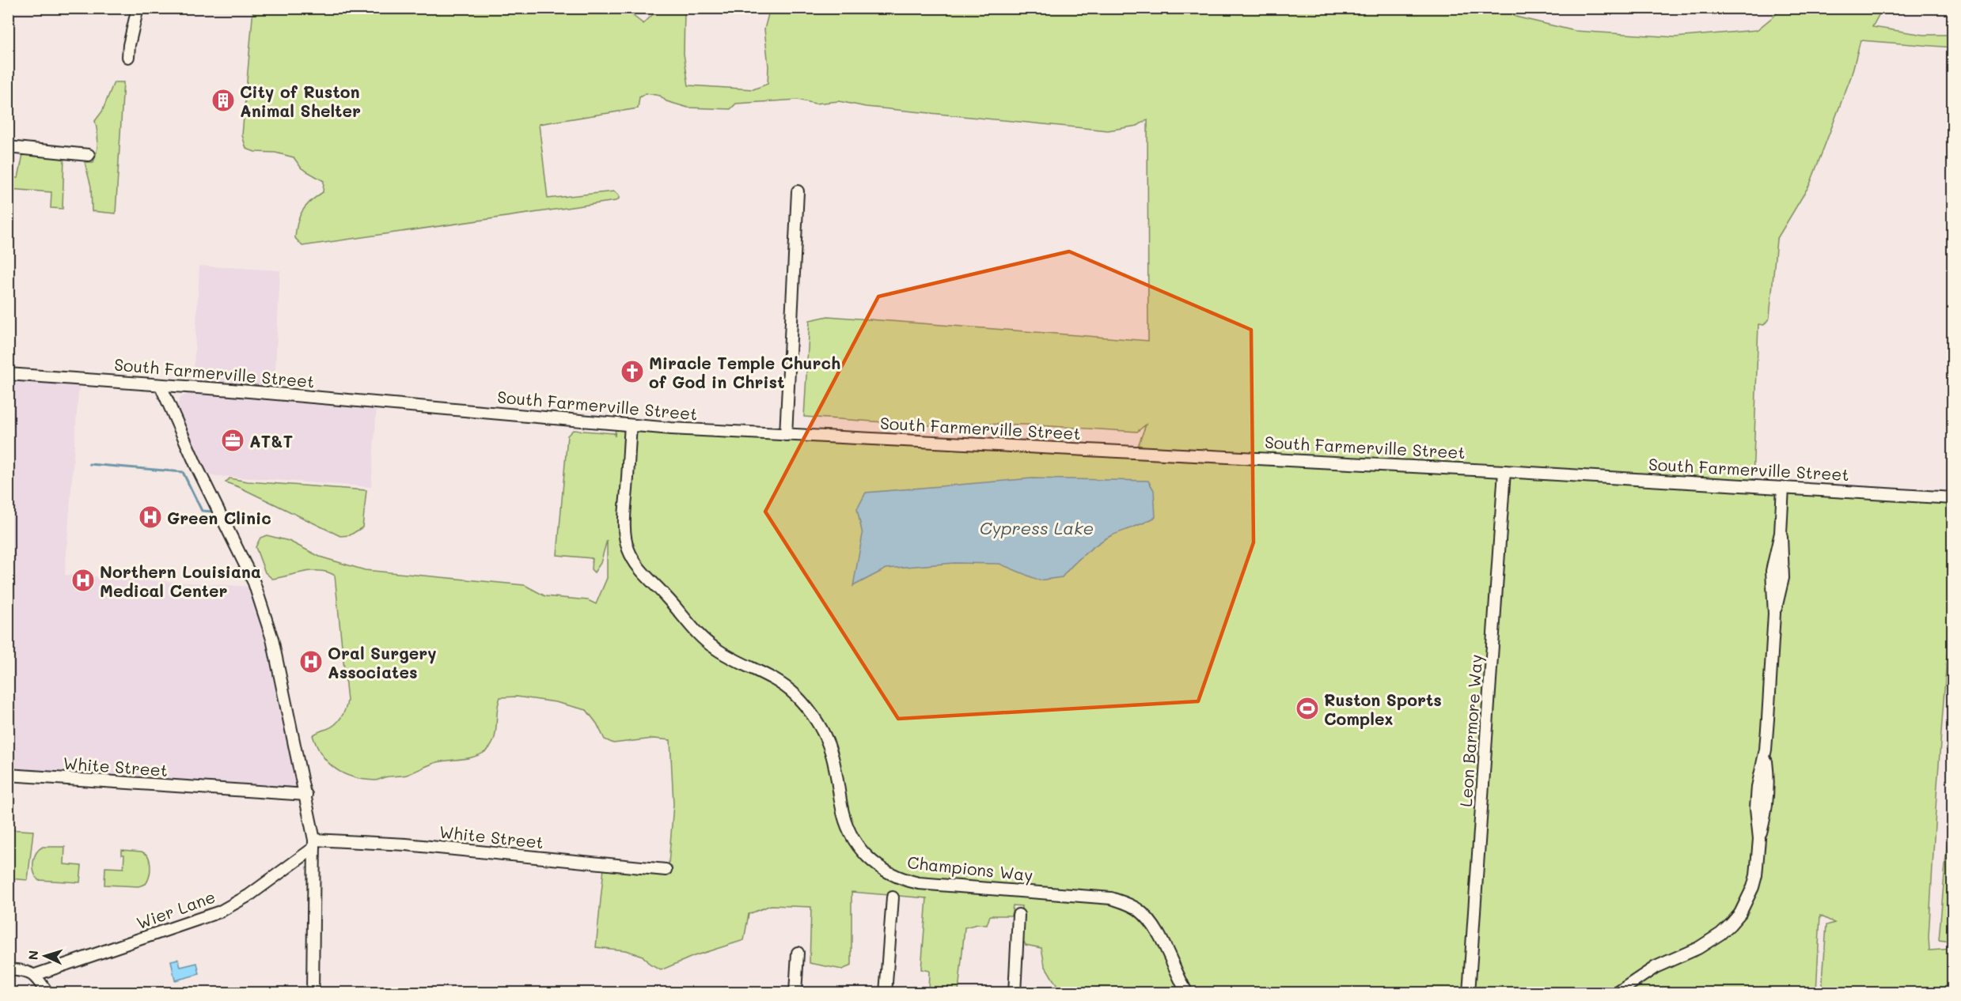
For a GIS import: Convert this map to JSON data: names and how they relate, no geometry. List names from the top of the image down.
{
  "streets": {
    "street": [
      "South Farmerville Street",
      "Leon Barmore Way",
      "White Street",
      "Champions Way",
      "Wier Lane"
    ]
  },
  "crossings": [
    ["South Farmerville Street", "Leon Barmore Way"],
    ["South Farmerville Street", "Champions Way"],
    ["White Street", "Wier Lane"]
  ],
  "water": ["Cypress Lake"],
  "places": {
    "building": ["City of Ruston Animal Shelter"],
    "church": ["Miracle Temple Church of God in Christ"],
    "office": ["AT&T"],
    "hospital": ["Green Clinic", "Northern Louisiana Medical Center", "Oral Surgery Associates"],
    "sports": ["Ruston Sports Complex"]
  },
  "north": "left"
}
